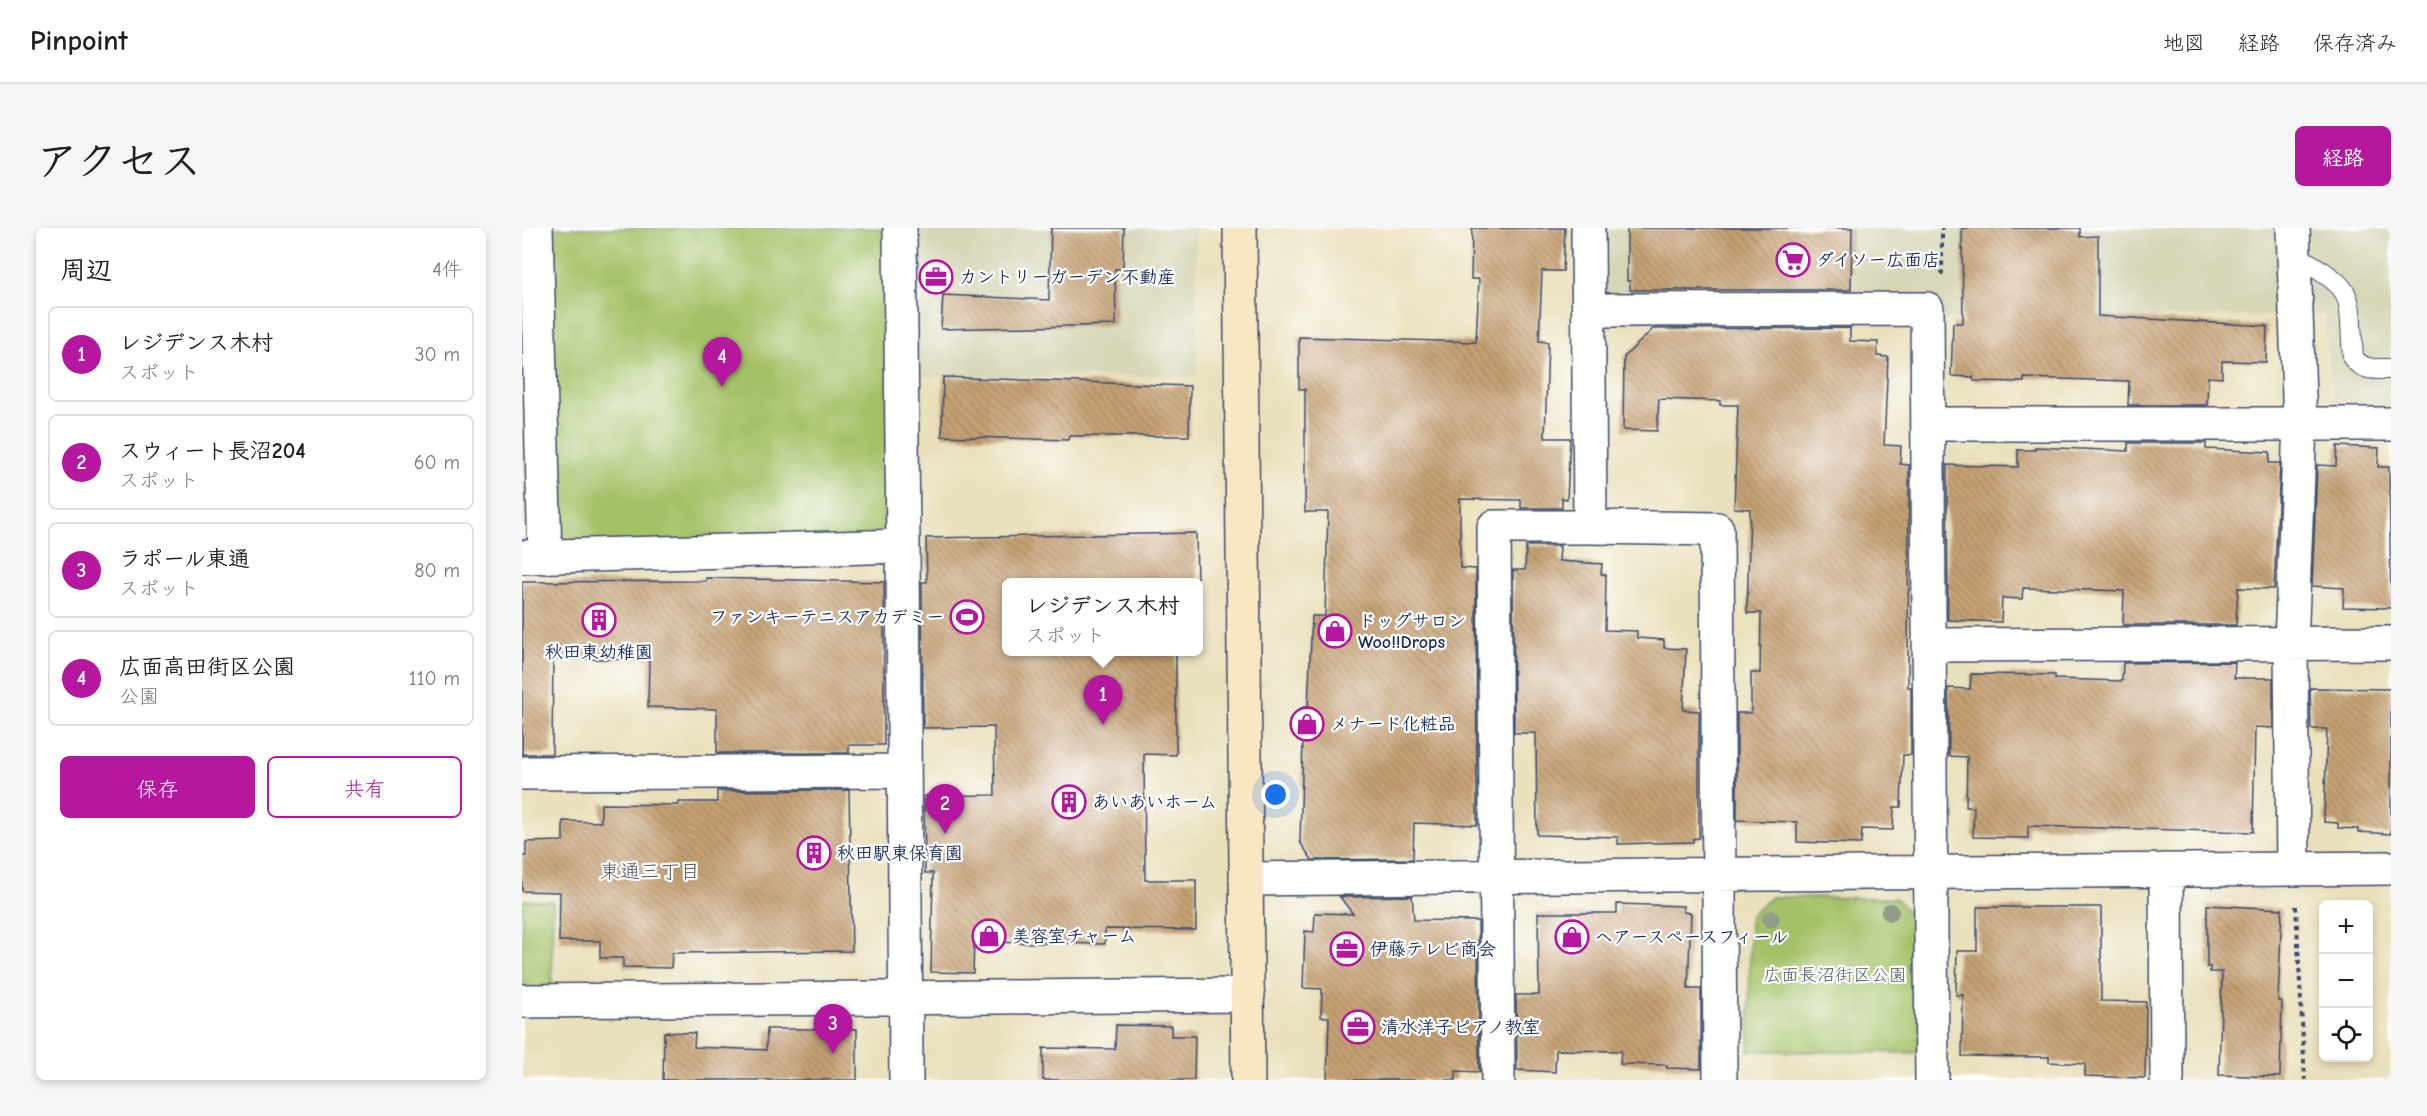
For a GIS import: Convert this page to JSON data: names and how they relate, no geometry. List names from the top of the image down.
{
  "districts": ["東通三丁目"],
  "parks": ["広面長沼街区公園"],
  "places": {
    "supermarket": ["ダイソー広面店"],
    "office": ["カントリーガーデン不動産", "伊藤テレビ商会", "清水洋子ピアノ教室"],
    "sports": ["ファンキーテニスアカデミー"],
    "building": ["秋田東幼稚園", "あいあいホーム", "秋田駅東保育園"],
    "shop": [
      "ドッグサロン Woo!!Drops",
      "メナード化粧品",
      "美容室チャーム",
      "ヘアースペースフィール"
    ]
  },
  "page": {
    "header": "Pinpoint",
    "nav": ["地図", "経路", "保存済み"],
    "title": "アクセス",
    "buttons": [
      "経路",
      ["保存", "共有"]
    ],
    "heading": ["周辺", "4件"],
    "list": [
      {
        "mark": "1",
        "name": "レジデンス木村",
        "note": "スポット",
        "value": "30 m"
      },
      {
        "mark": "2",
        "name": "スウィート長沼204",
        "note": "スポット",
        "value": "60 m"
      },
      {
        "mark": "3",
        "name": "ラポール東通",
        "note": "スポット",
        "value": "80 m"
      },
      {
        "mark": "4",
        "name": "広面高田街区公園",
        "note": "公園",
        "value": "110 m"
      }
    ],
    "pins": [
      "4",
      "1",
      "2",
      "3"
    ],
    "popup": ["レジデンス木村", "スポット"],
    "map_buttons": ["+", "−"]
  }
}
